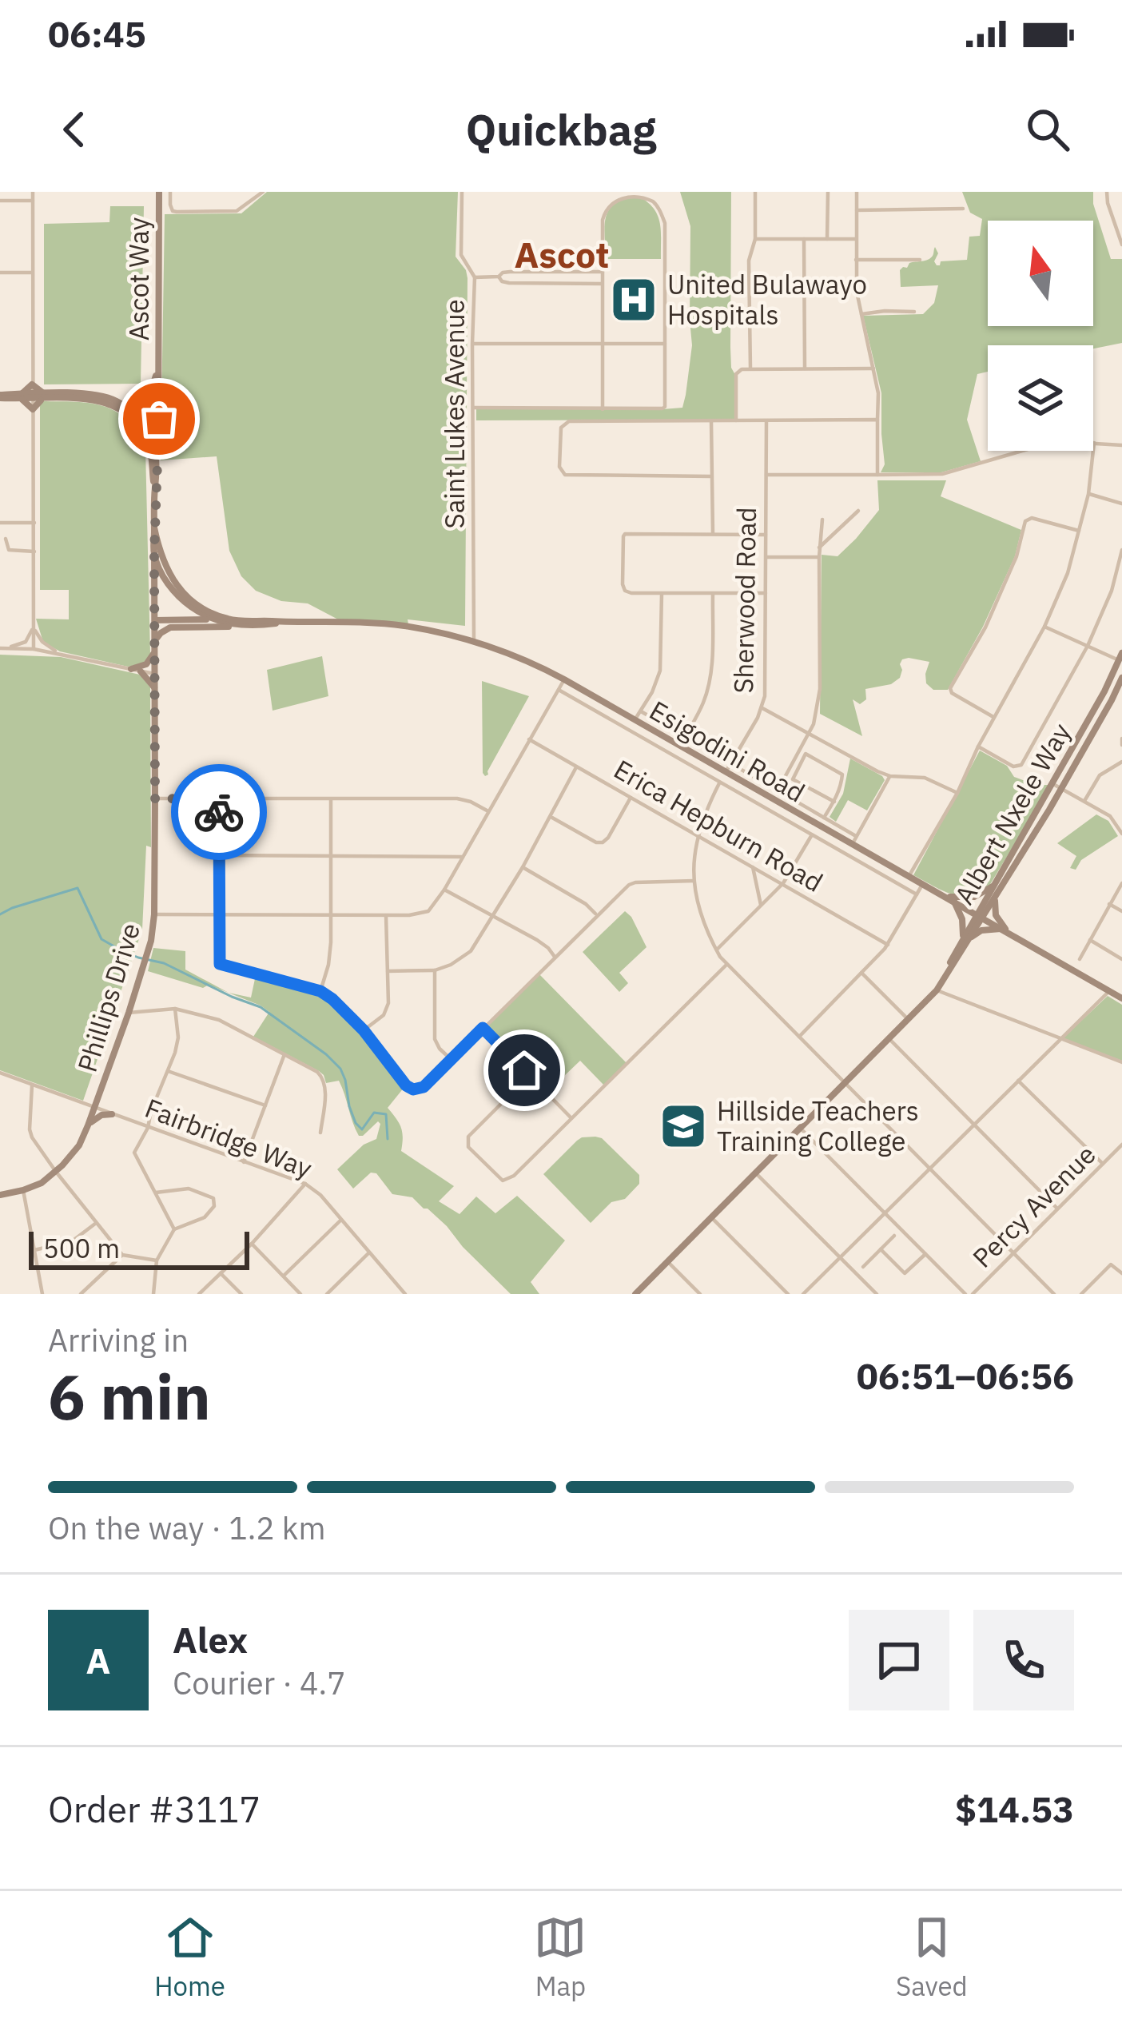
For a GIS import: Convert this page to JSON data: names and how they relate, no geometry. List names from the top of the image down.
{
  "streets": {
    "main road": [
      "Ascot Way",
      "Esigodini Road",
      "Albert Nxele Way",
      "Phillips Drive"
    ],
    "street": [
      "Saint Lukes Avenue",
      "Sherwood Road",
      "Erica Hepburn Road",
      "Fairbridge Way",
      "Percy Avenue"
    ]
  },
  "crossings": [
    ["Ascot Way", "Esigodini Road"],
    ["Saint Lukes Avenue", "Esigodini Road"],
    ["Sherwood Road", "Esigodini Road"],
    ["Esigodini Road", "Albert Nxele Way"],
    ["Esigodini Road", "Phillips Drive"],
    ["Phillips Drive", "Fairbridge Way"]
  ],
  "districts": ["Ascot"],
  "places": {
    "hospital": ["United Bulawayo Hospitals"],
    "school or university": ["Hillside Teachers Training College"]
  },
  "scale_bar": "500 m",
  "north": "top",
  "page": {
    "status": "06:45",
    "header": "Quickbag",
    "scale": "500 m",
    "heading": ["6 min", "Arriving in", "06:51–06:56"],
    "panel": [
      "Alex",
      "Courier · 4.7",
      "Order #3117",
      "$14.53"
    ],
    "bar": "On the way · 1.2 km",
    "round": "A",
    "tabs": ["Home", "Map", "Saved"]
  }
}
